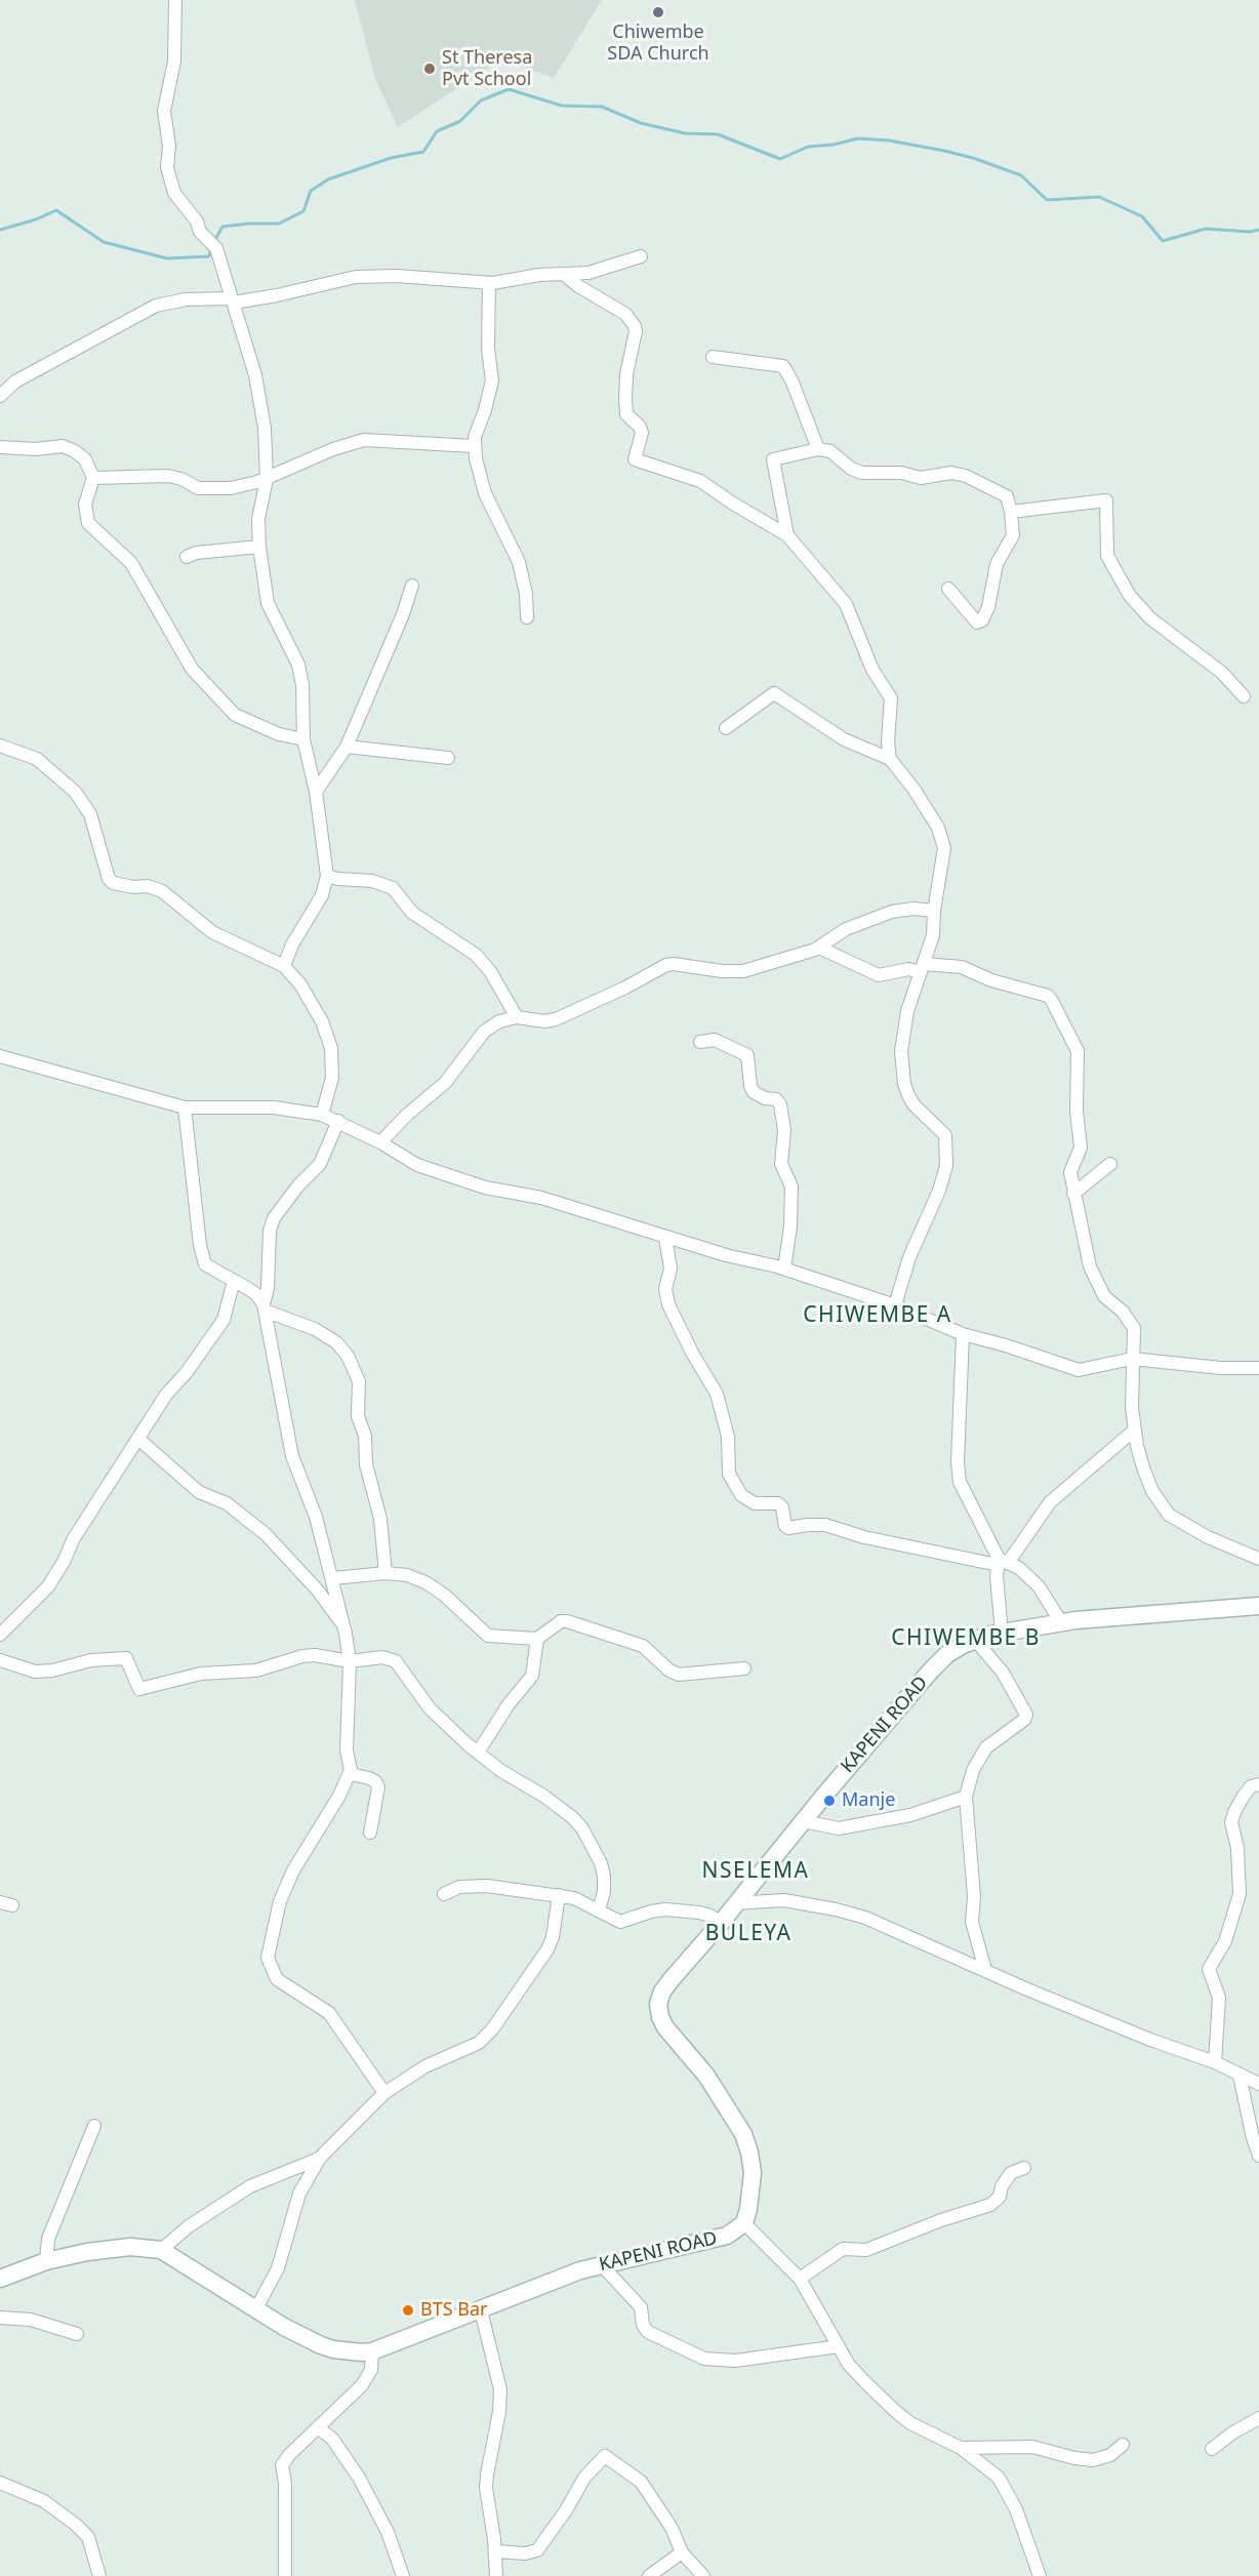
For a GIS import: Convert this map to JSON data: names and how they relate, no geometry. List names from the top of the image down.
{
  "streets": {
    "main road": ["KAPENI ROAD"]
  },
  "districts": [
    "CHIWEMBE A",
    "CHIWEMBE B",
    "NSELEMA",
    "BULEYA"
  ],
  "places": [
    "Chiwembe SDA Church",
    "St Theresa Pvt School",
    "Manje",
    "BTS Bar"
  ]
}
